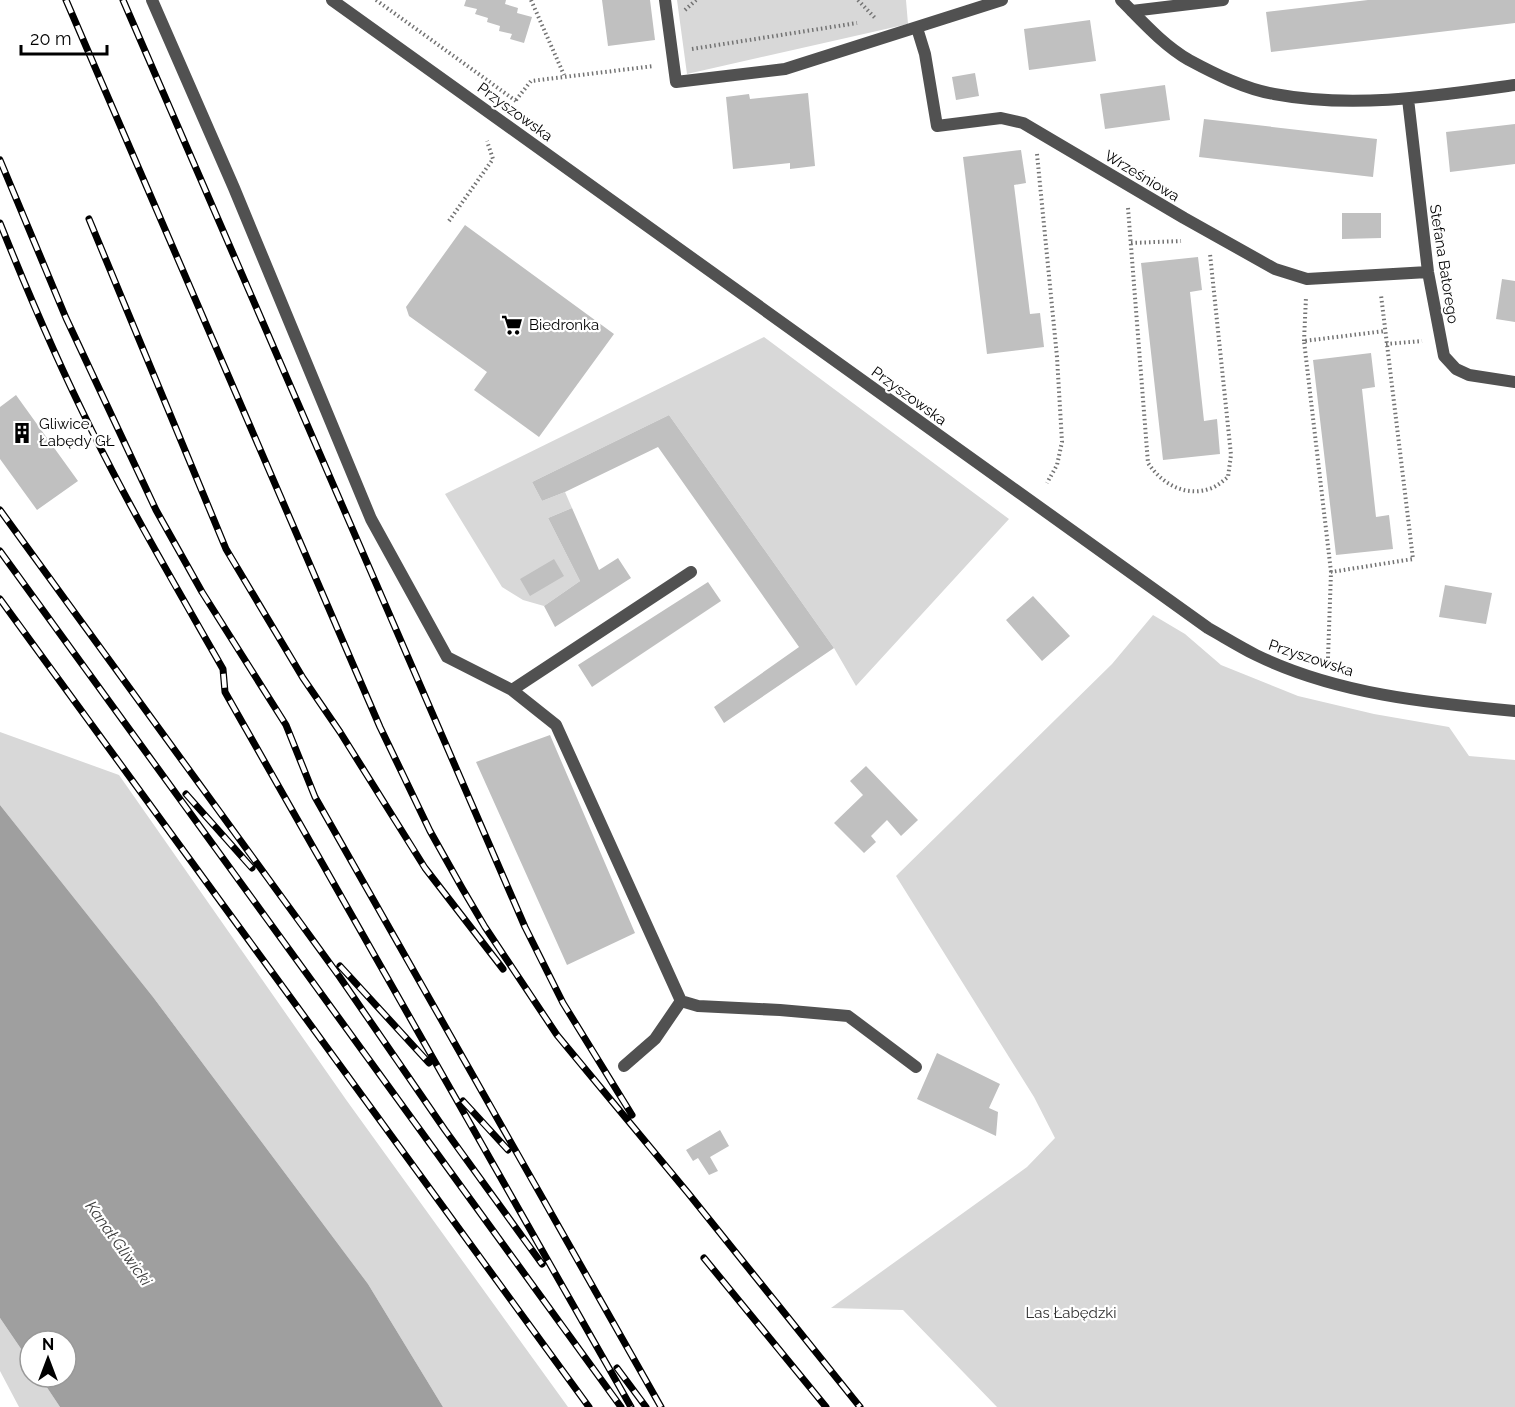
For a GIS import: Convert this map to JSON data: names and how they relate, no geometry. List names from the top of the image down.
{
  "streets": {
    "street": ["Przyszowska", "Wrześniowa", "Stefana Batorego"]
  },
  "crossings": [
    ["Wrześniowa", "Stefana Batorego"]
  ],
  "water": ["Kanał Gliwicki"],
  "parks": ["Las Łabędzki"],
  "places": {
    "supermarket": ["Biedronka"],
    "building": ["Gliwice Łabędy GŁ"]
  },
  "scale_bar": "20 m",
  "north": "top"
}
